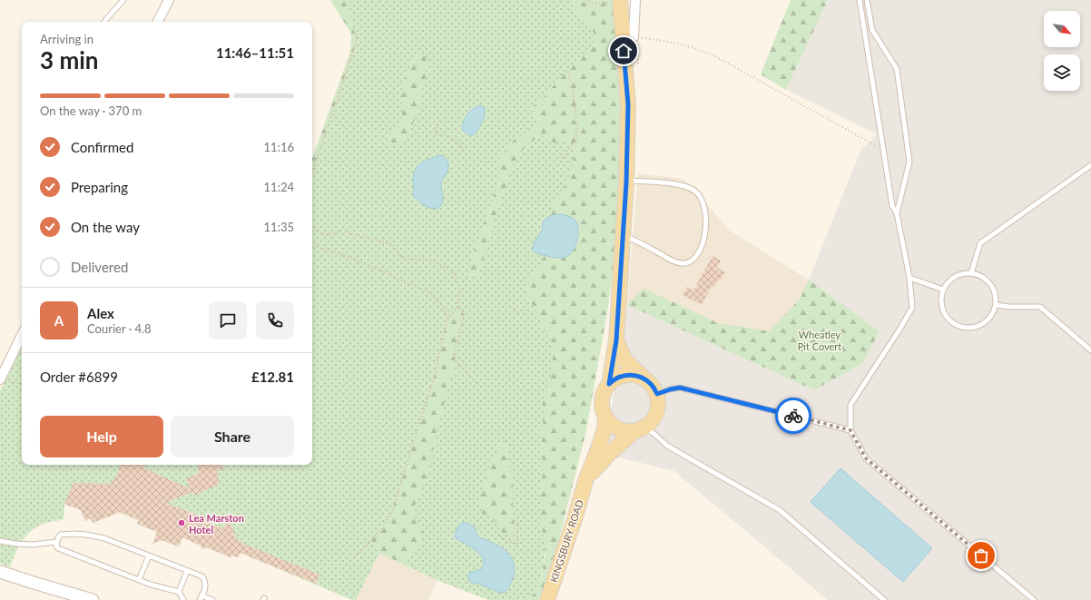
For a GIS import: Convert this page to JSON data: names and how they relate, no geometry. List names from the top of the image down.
{
  "streets": {
    "main road": ["KINGSBURY ROAD"]
  },
  "parks": ["Wheatley Pit Covert"],
  "places": ["Lea Marston Hotel"],
  "north": "bottom right",
  "page": {
    "heading": ["3 min", "Arriving in", "11:46–11:51"],
    "panel": [
      "Alex",
      "Courier · 4.8",
      "Order #6899",
      "£12.81"
    ],
    "bar": "On the way · 370 m",
    "list": [
      ["Confirmed", "11:16"],
      ["Preparing", "11:24"],
      ["On the way", "11:35"],
      "Delivered"
    ],
    "round": "A",
    "buttons": ["Help", "Share"]
  }
}
